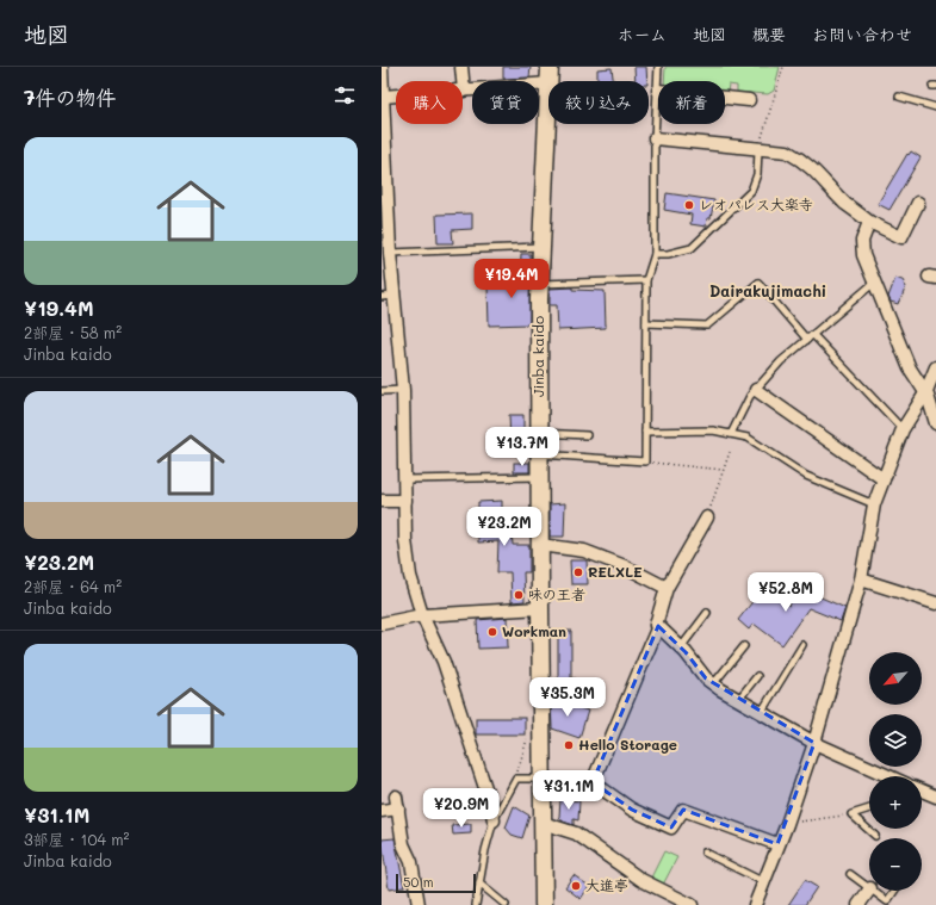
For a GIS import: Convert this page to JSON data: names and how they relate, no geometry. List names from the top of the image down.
{
  "streets": {
    "main road": ["Jinba kaido"]
  },
  "districts": ["Dairakujimachi"],
  "places": [
    "レオパレス大楽寺",
    "RELXLE",
    "味の王者",
    "Workman",
    "Hello Storage",
    "大進亭"
  ],
  "scale_bar": "50 m",
  "north": "bottom left",
  "page": {
    "header": "地図",
    "nav": [
      "ホーム",
      "地図",
      "概要",
      "お問い合わせ"
    ],
    "heading": "7件の物件",
    "chip": [
      "購入",
      "賃貸",
      "絞り込み",
      "新着"
    ],
    "list": [
      {
        "name": "¥19.4M",
        "note": "2部屋 · 58 m² · Jinba kaido"
      },
      {
        "name": "¥23.2M",
        "note": "2部屋 · 64 m² · Jinba kaido"
      },
      {
        "name": "¥31.1M",
        "note": "3部屋 · 104 m² · Jinba kaido"
      }
    ],
    "price": [
      "¥19.4M",
      "¥13.7M",
      "¥23.2M",
      "¥52.8M",
      "¥35.3M",
      "¥31.1M",
      "¥20.9M"
    ],
    "map_buttons": ["+", "−"],
    "scale": "50 m"
  }
}
